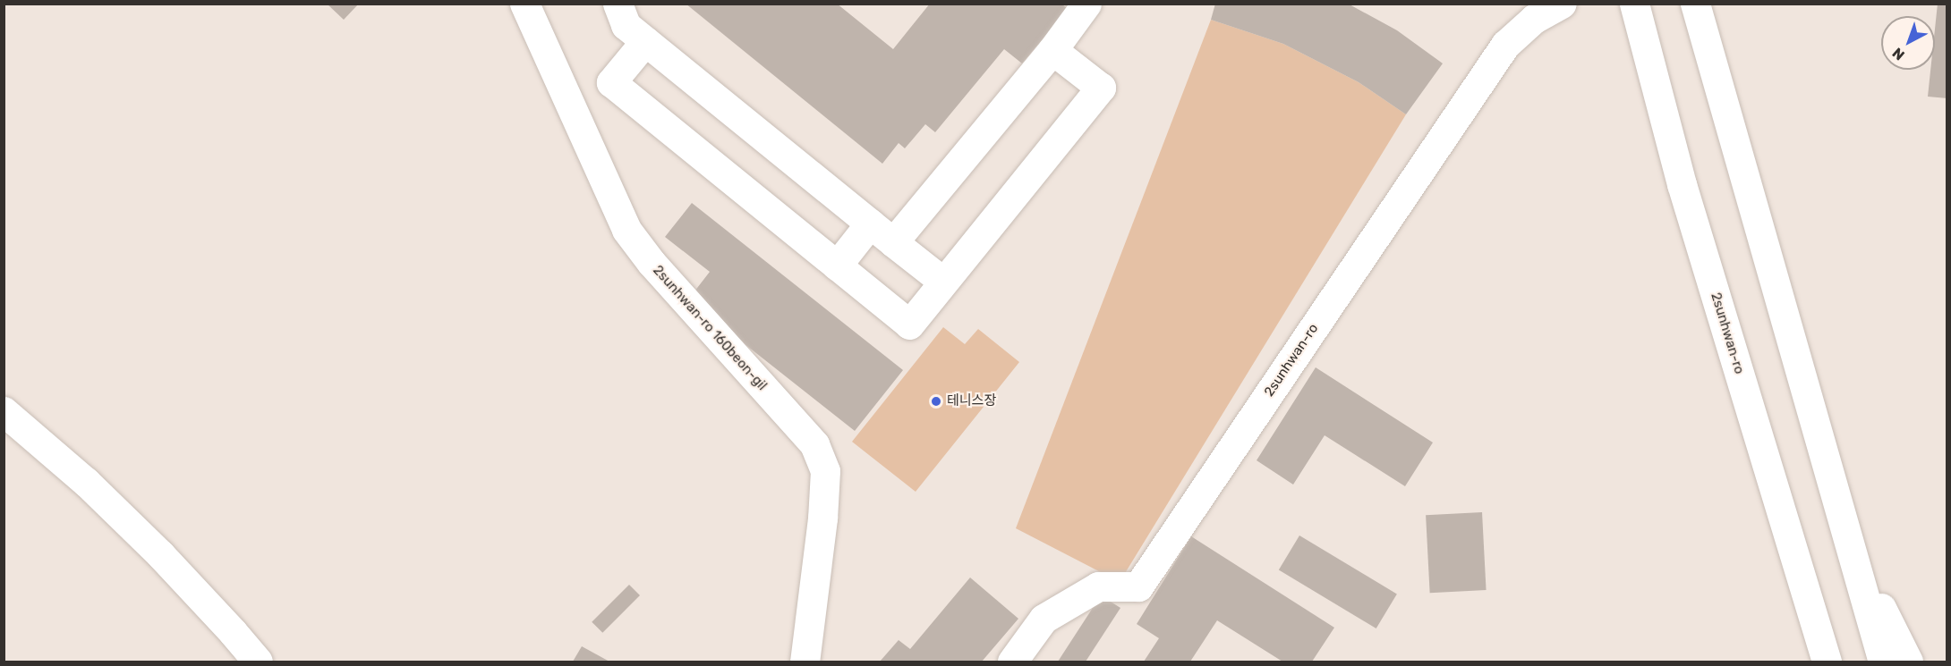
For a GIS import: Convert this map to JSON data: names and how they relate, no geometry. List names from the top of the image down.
{
  "streets": {
    "street": ["2sunhwan-ro 160beon-gil", "2sunhwan-ro"]
  },
  "places": ["테니스장"],
  "north": "bottom left"
}
